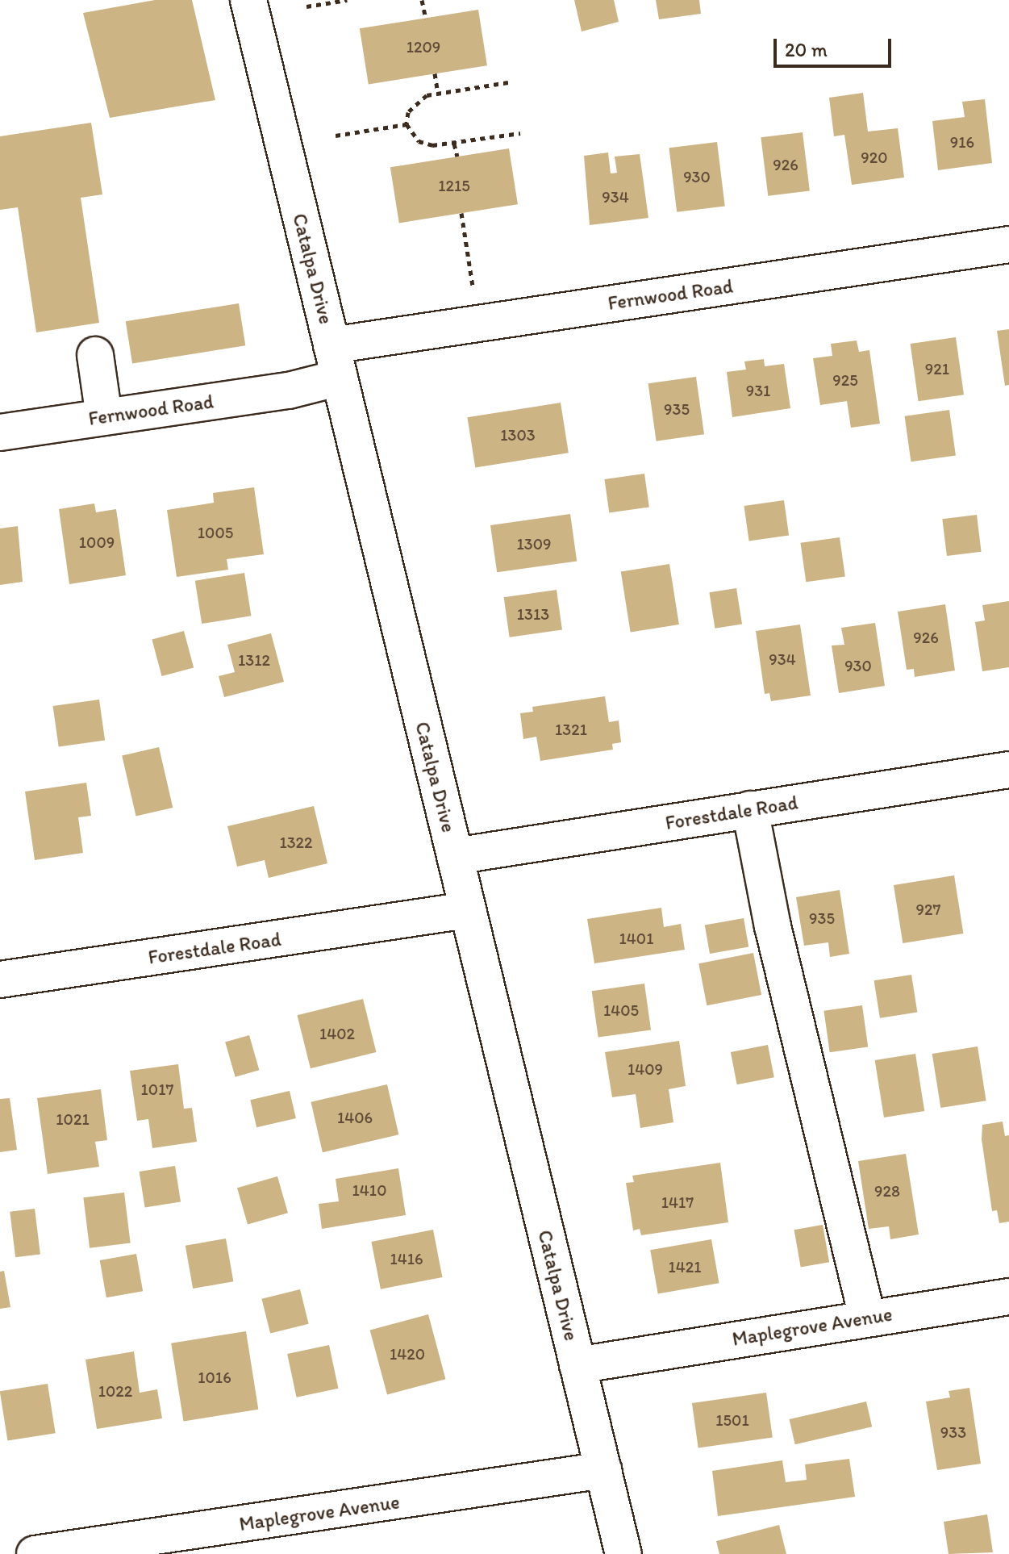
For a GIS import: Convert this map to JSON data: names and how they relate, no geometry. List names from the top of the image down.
{
  "streets": {
    "street": [
      "Catalpa Drive",
      "Fernwood Road",
      "Forestdale Road",
      "Maplegrove Avenue"
    ]
  },
  "crossings": [
    ["Catalpa Drive", "Fernwood Road"],
    ["Catalpa Drive", "Forestdale Road"],
    ["Catalpa Drive", "Maplegrove Avenue"]
  ],
  "house_numbers": [
    "1209",
    "916",
    "920",
    "926",
    "930",
    "1215",
    "934",
    "921",
    "925",
    "931",
    "935",
    "1303",
    "1005",
    "1009",
    "1309",
    "1313",
    "926",
    "934",
    "1312",
    "930",
    "1321",
    "1322",
    "927",
    "935",
    "1401",
    "1405",
    "1402",
    "1409",
    "1017",
    "1406",
    "1021",
    "1410",
    "928",
    "1417",
    "1416",
    "1421",
    "1420",
    "1016",
    "1022",
    "1501",
    "933"
  ],
  "scale_bar": "20 m"
}
